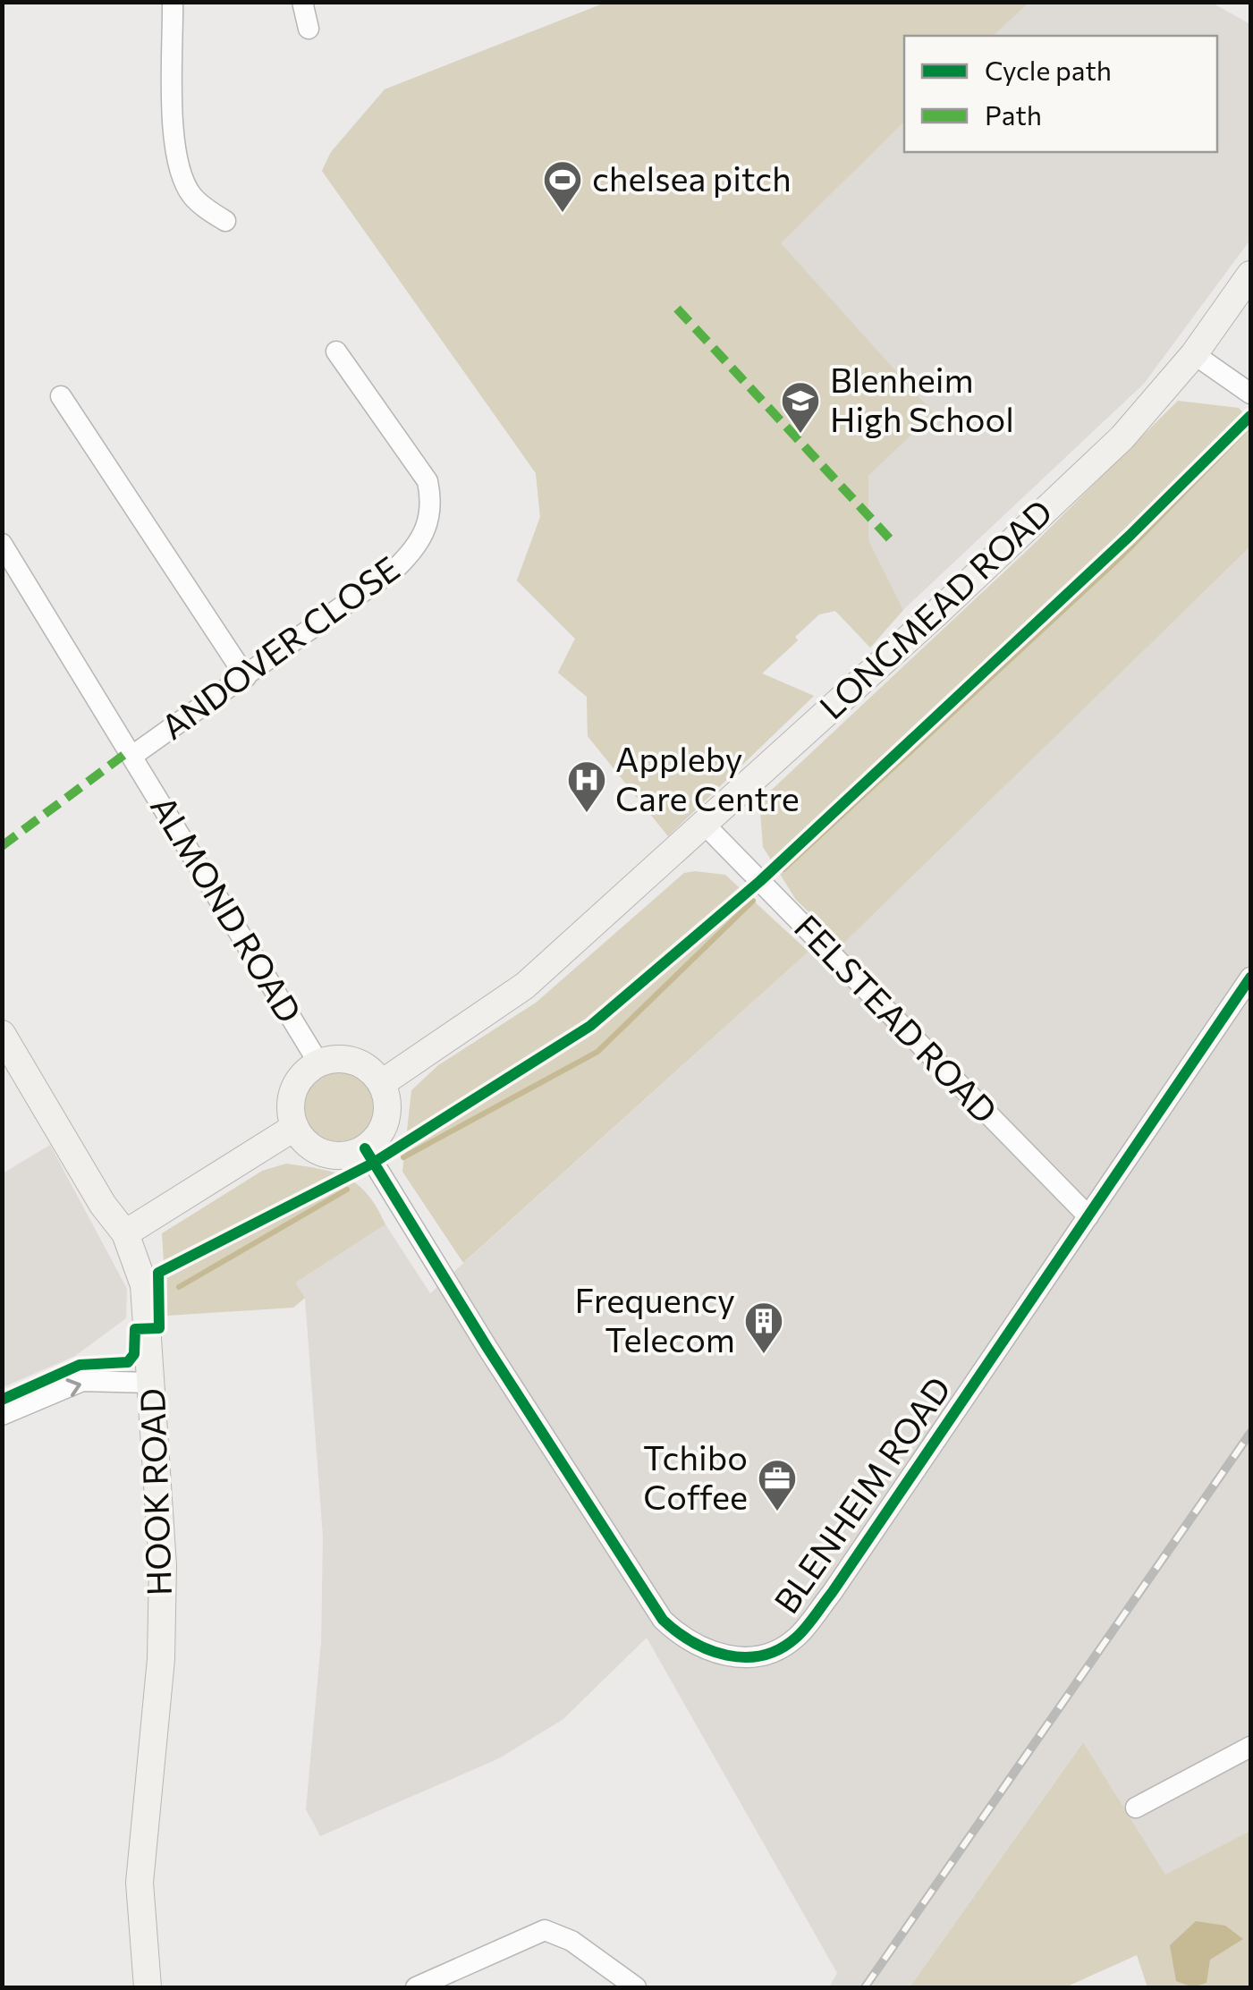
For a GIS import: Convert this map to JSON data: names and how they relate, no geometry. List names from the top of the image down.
{
  "streets": {
    "street": [
      "LONGMEAD ROAD",
      "ANDOVER CLOSE",
      "ALMOND ROAD",
      "FELSTEAD ROAD",
      "HOOK ROAD",
      "BLENHEIM ROAD"
    ]
  },
  "crossings": [
    ["LONGMEAD ROAD", "ALMOND ROAD"],
    ["LONGMEAD ROAD", "FELSTEAD ROAD"],
    ["LONGMEAD ROAD", "BLENHEIM ROAD"],
    ["ANDOVER CLOSE", "ALMOND ROAD"],
    ["ALMOND ROAD", "BLENHEIM ROAD"],
    ["FELSTEAD ROAD", "BLENHEIM ROAD"]
  ],
  "places": {
    "sports": ["chelsea pitch"],
    "school or university": ["Blenheim High School"],
    "hospital": ["Appleby Care Centre"],
    "building": ["Frequency Telecom"],
    "office": ["Tchibo Coffee"]
  },
  "legend": ["Cycle path", "Path"]
}
